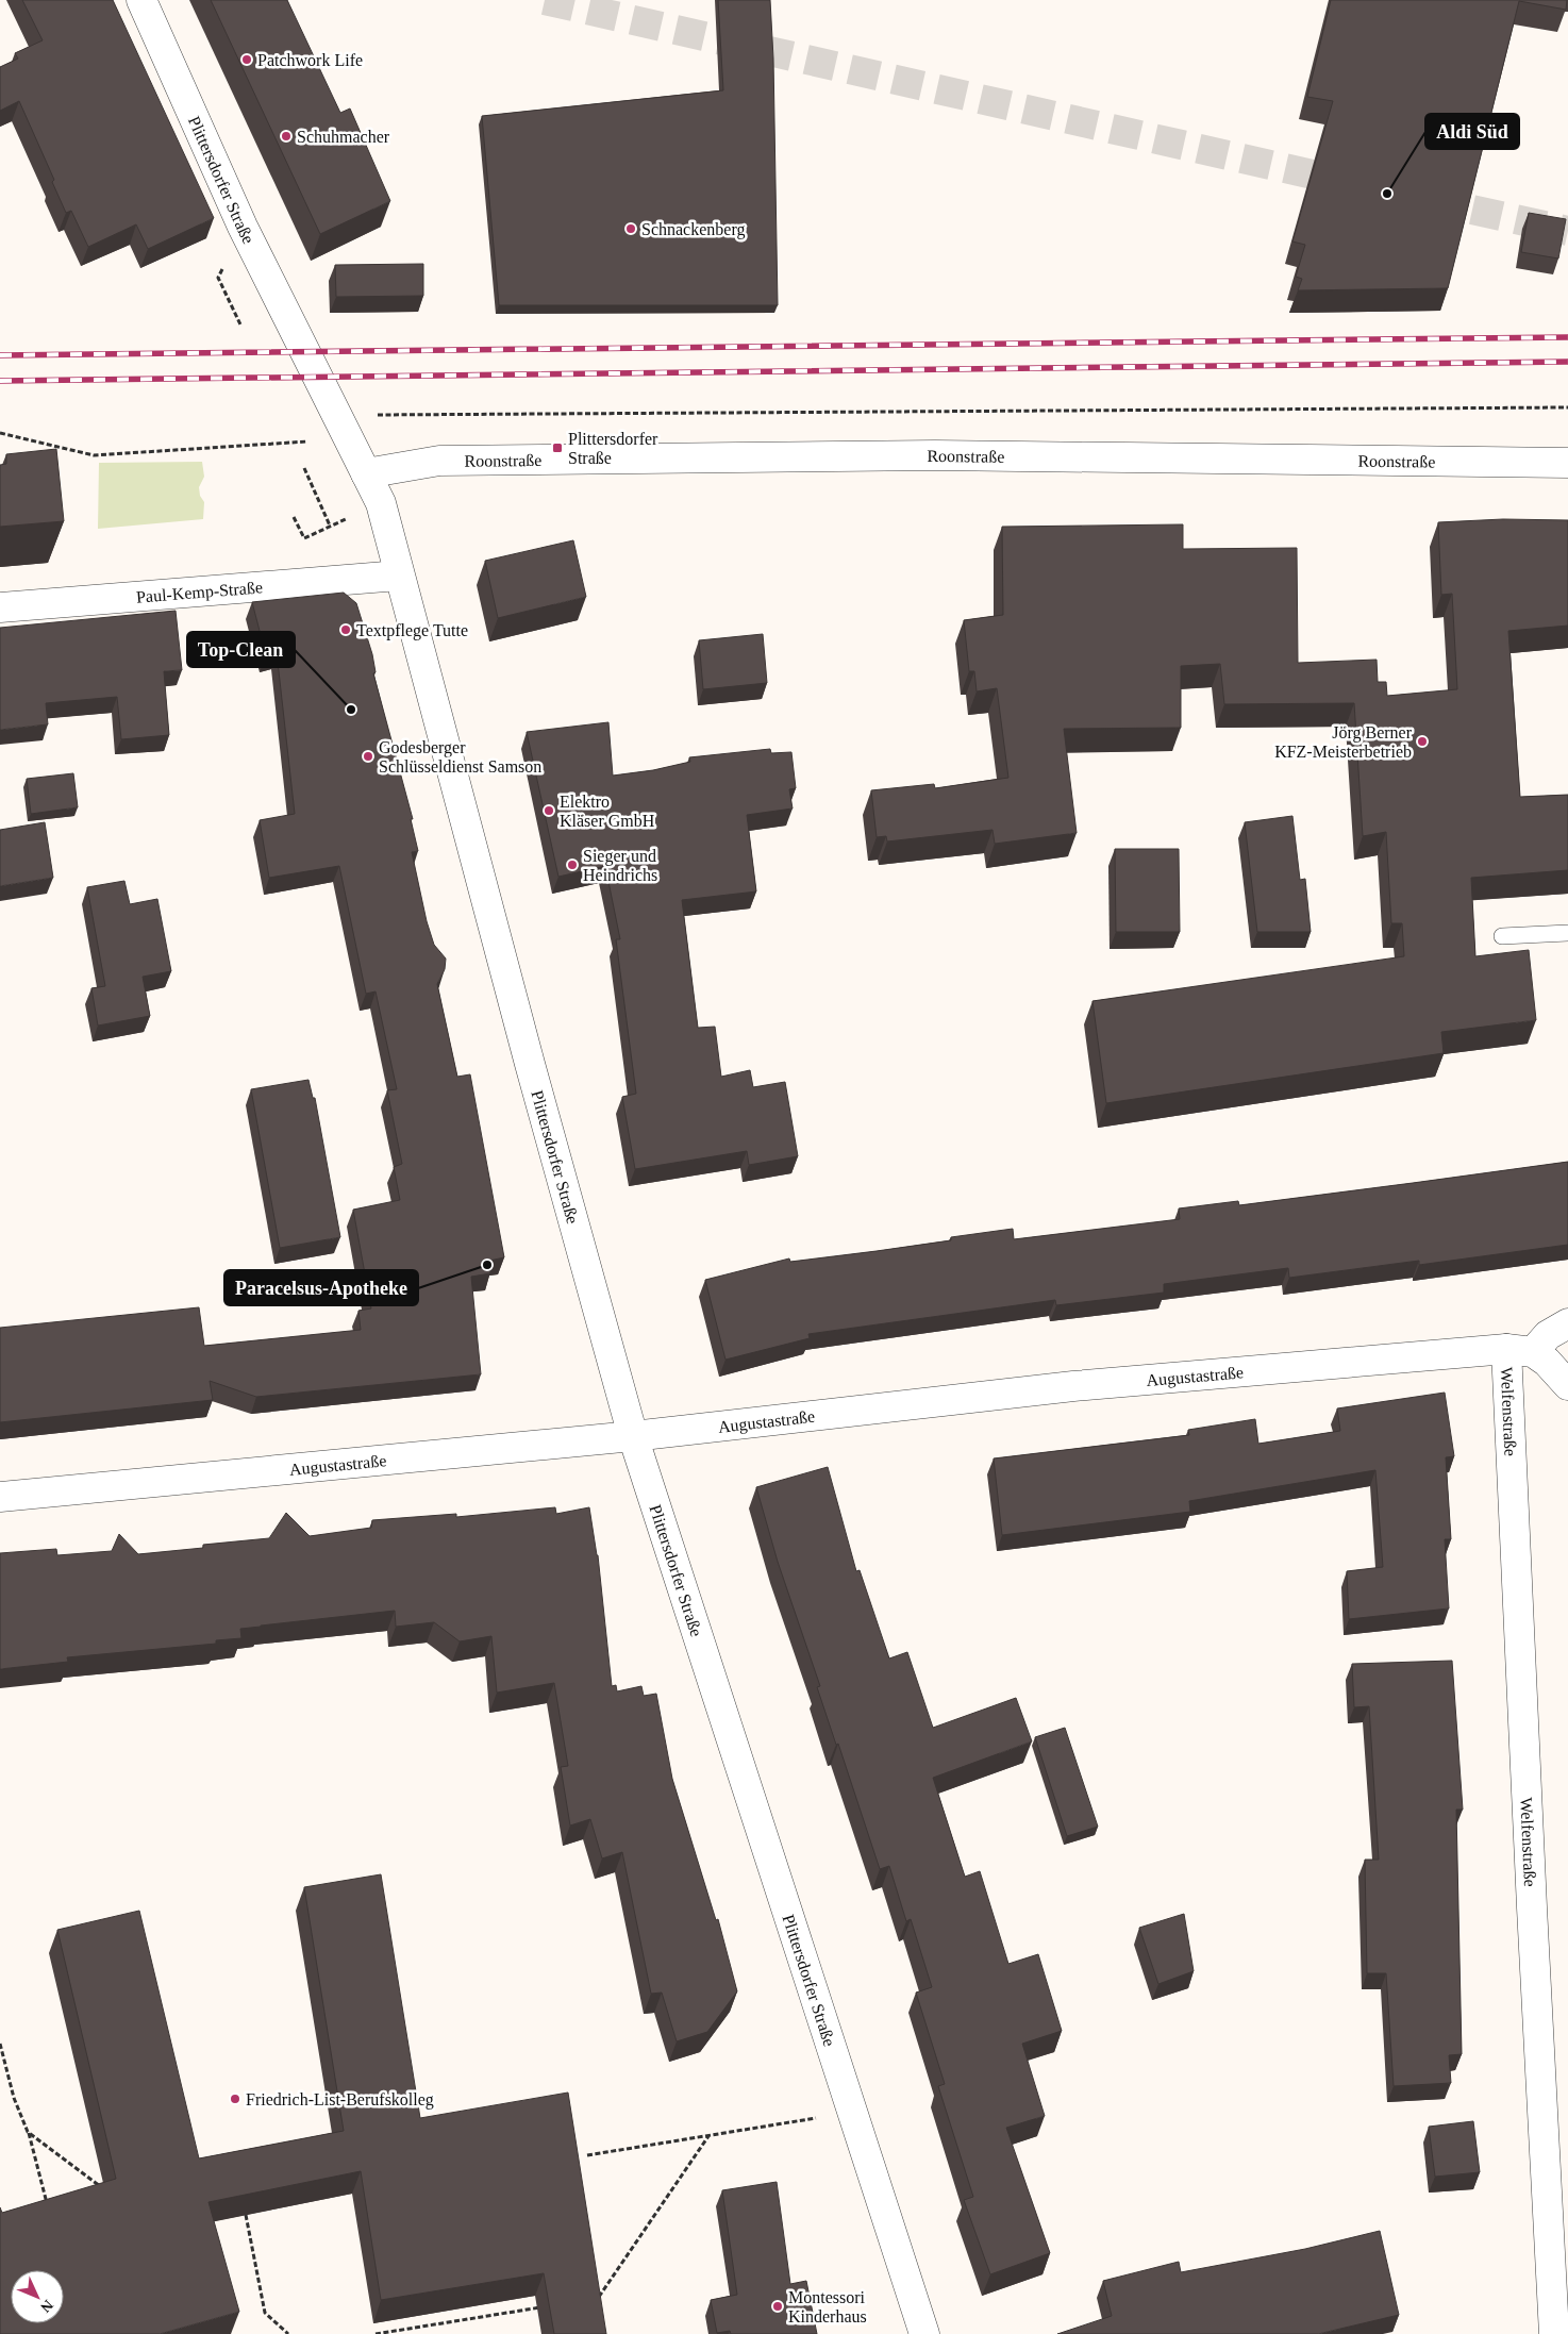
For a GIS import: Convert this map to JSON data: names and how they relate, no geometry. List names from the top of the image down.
{
  "streets": {
    "street": [
      "Plittersdorfer Straße",
      "Roonstraße",
      "Paul-Kemp-Straße",
      "Augustastraße",
      "Welfenstraße"
    ]
  },
  "crossings": [
    ["Plittersdorfer Straße", "Roonstraße"],
    ["Plittersdorfer Straße", "Paul-Kemp-Straße"],
    ["Plittersdorfer Straße", "Augustastraße"],
    ["Augustastraße", "Welfenstraße"]
  ],
  "places": {
    "other": [
      "Patchwork Life",
      "Schuhmacher",
      "Aldi Süd",
      "Schnackenberg",
      "Textpflege Tutte",
      "Top-Clean",
      "Jörg Berner KFZ-Meisterbetrieb",
      "Godesberger Schlüsseldienst Samson",
      "Elektro Kläser GmbH",
      "Sieger und Heindrichs",
      "Paracelsus-Apotheke",
      "Friedrich-List-Berufskolleg",
      "Montessori Kinderhaus"
    ],
    "transit": ["Plittersdorfer Straße"]
  },
  "north": "bottom right"
}
